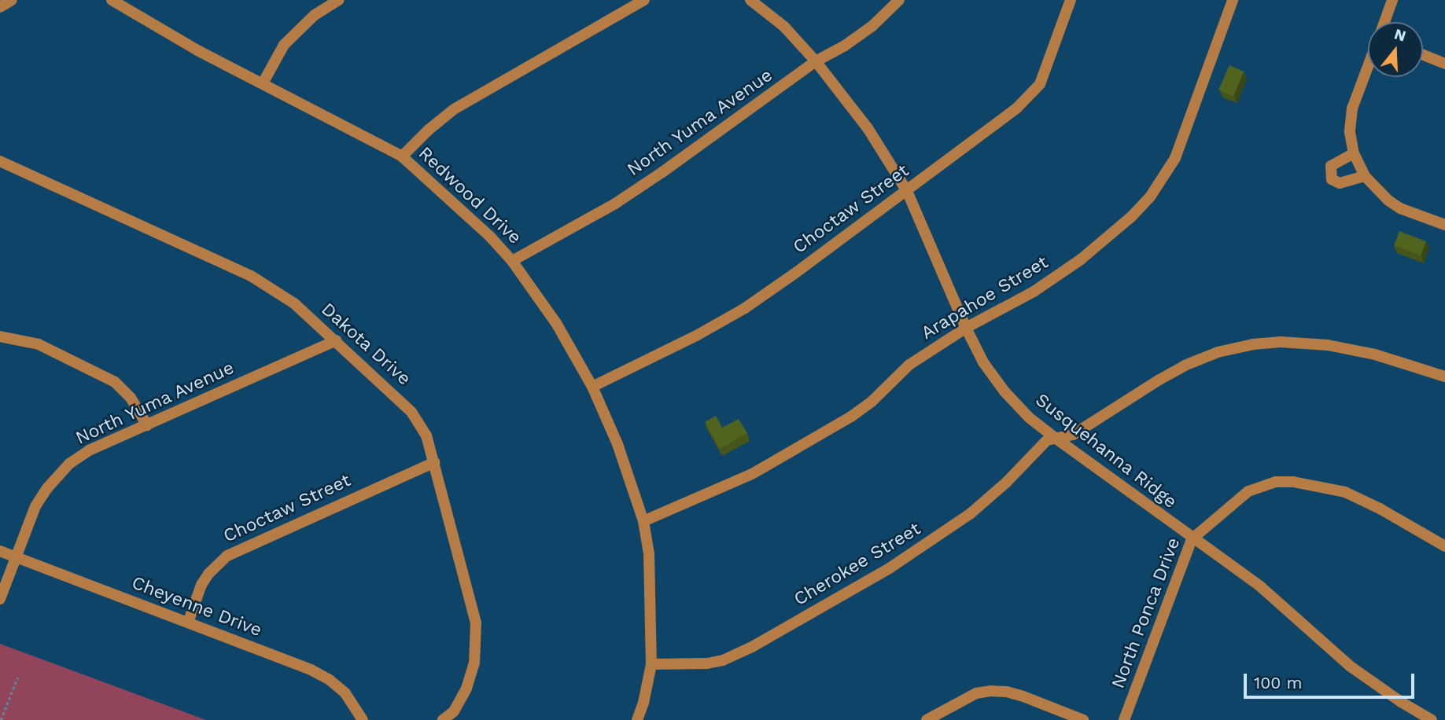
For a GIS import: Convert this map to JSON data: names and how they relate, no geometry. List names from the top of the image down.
{
  "streets": {
    "street": [
      "North Yuma Avenue",
      "Redwood Drive",
      "Choctaw Street",
      "Arapahoe Street",
      "Dakota Drive",
      "Susquehanna Ridge",
      "Cherokee Street",
      "Cheyenne Drive",
      "North Ponca Drive"
    ]
  },
  "crossings": [
    ["North Yuma Avenue", "Redwood Drive"],
    ["North Yuma Avenue", "Dakota Drive"],
    ["North Yuma Avenue", "Susquehanna Ridge"],
    ["North Yuma Avenue", "Cheyenne Drive"],
    ["Redwood Drive", "Choctaw Street"],
    ["Redwood Drive", "Arapahoe Street"],
    ["Redwood Drive", "Cherokee Street"],
    ["Choctaw Street", "Dakota Drive"],
    ["Choctaw Street", "Susquehanna Ridge"],
    ["Choctaw Street", "Cheyenne Drive"],
    ["Arapahoe Street", "Susquehanna Ridge"],
    ["Susquehanna Ridge", "Cherokee Street"],
    ["Susquehanna Ridge", "North Ponca Drive"]
  ],
  "scale_bar": "100 m",
  "north": "top"
}
